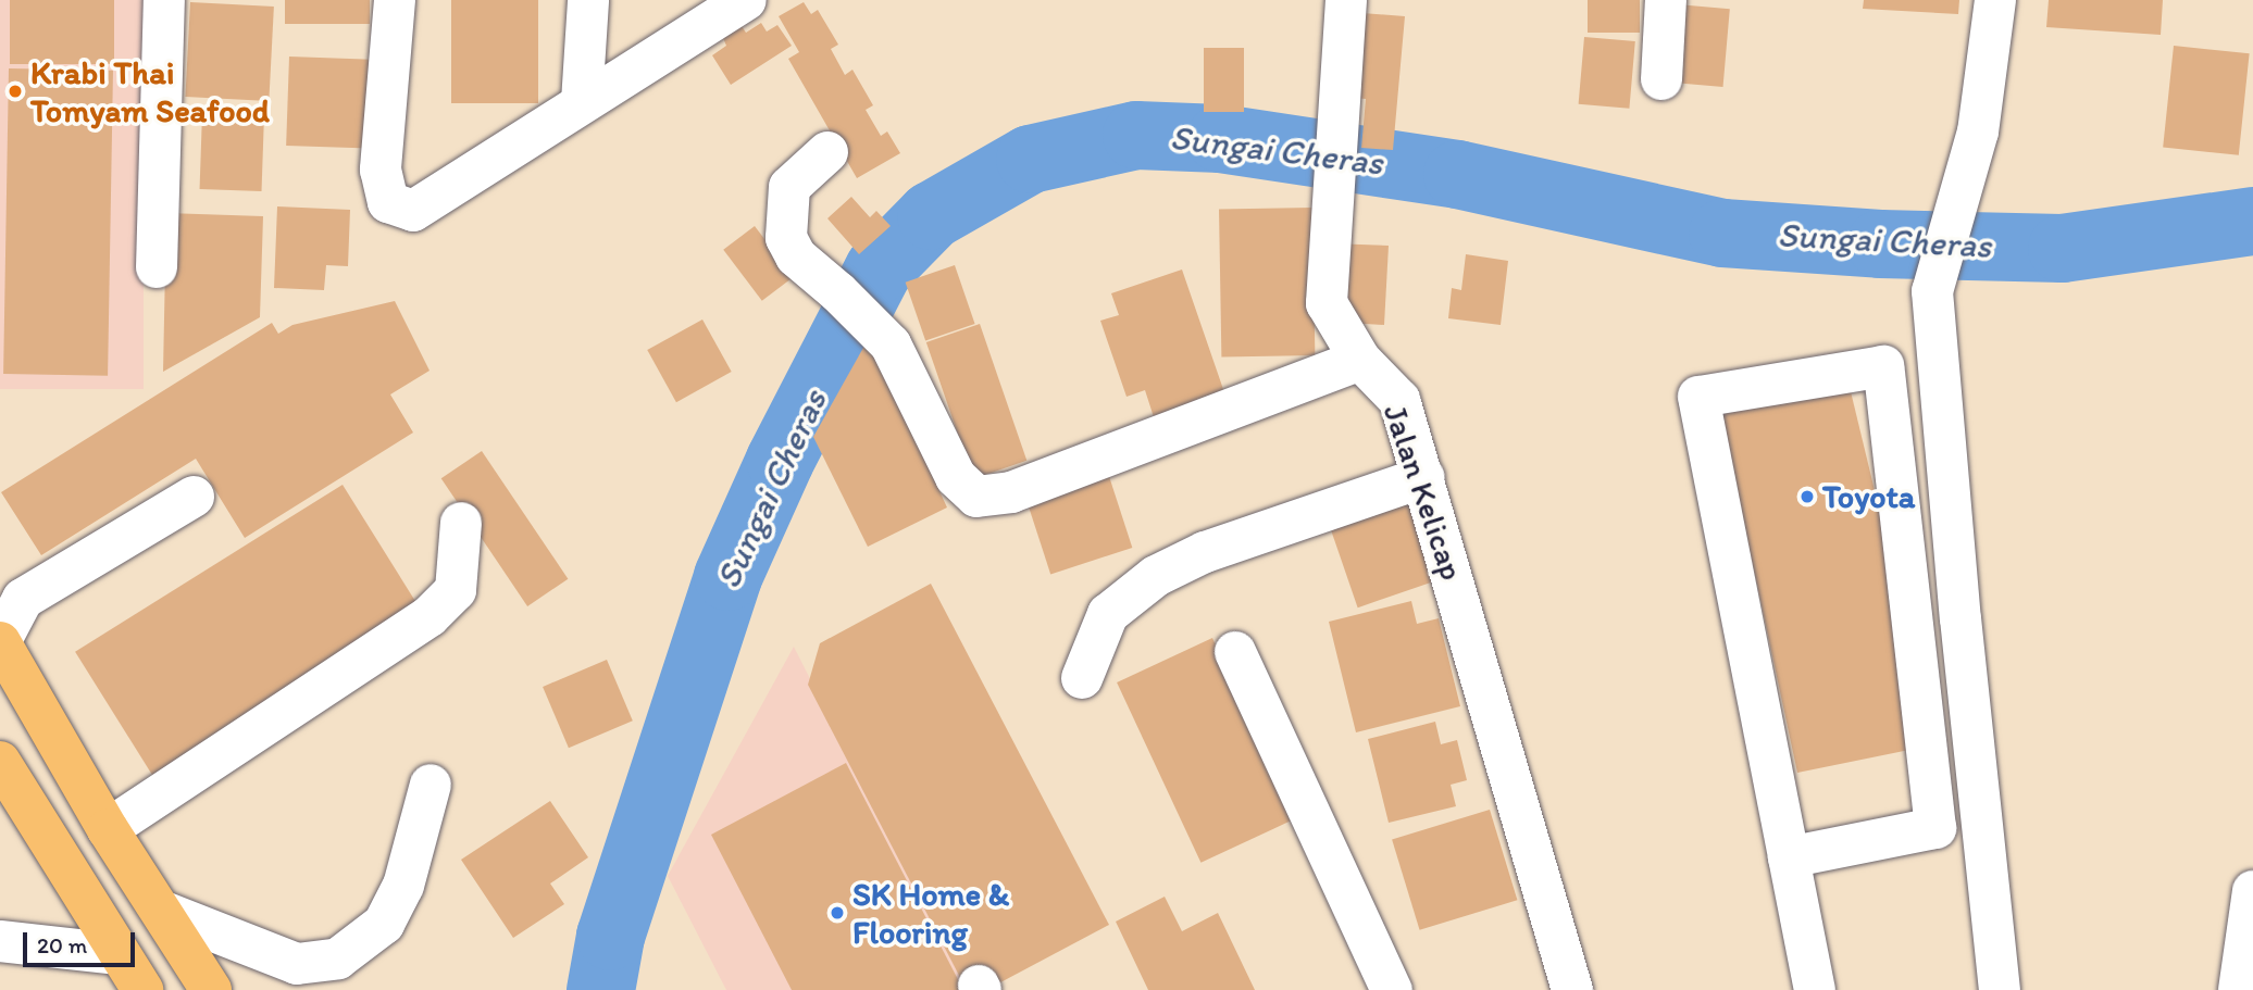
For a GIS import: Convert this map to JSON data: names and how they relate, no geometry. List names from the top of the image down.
{
  "streets": {
    "street": ["Jalan Kelicap"]
  },
  "water": ["Sungai Cheras"],
  "places": ["Krabi Thai Tomyam Seafood", "Toyota", "SK Home & Flooring"],
  "scale_bar": "20 m"
}
